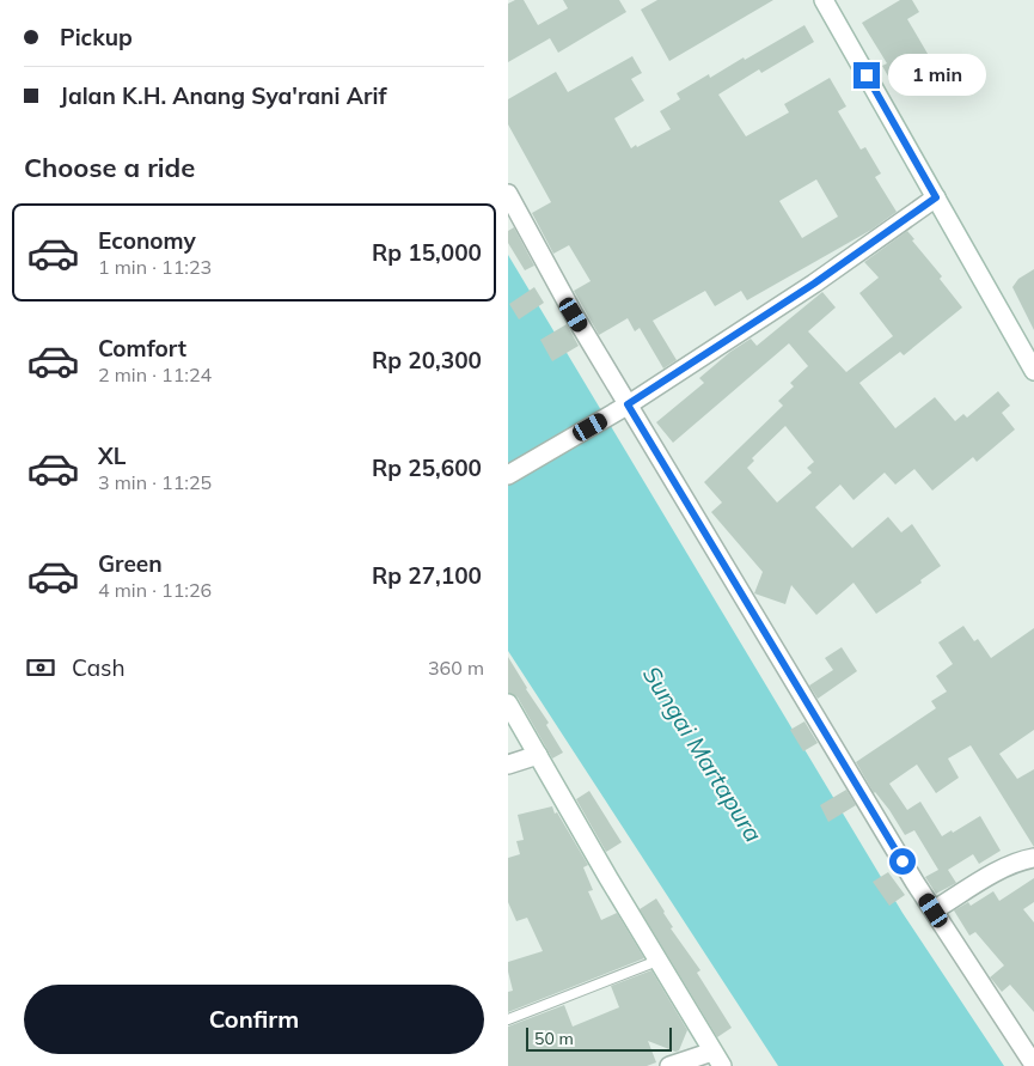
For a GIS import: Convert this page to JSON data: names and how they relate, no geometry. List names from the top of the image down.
{
  "water": ["Sungai Martapura"],
  "scale_bar": "50 m",
  "page": {
    "banner": ["Pickup", "Jalan K.H. Anang Sya'rani Arif"],
    "bubble": "1 min",
    "heading": "Choose a ride",
    "list": [
      {
        "name": "Economy",
        "note": "1 min · 11:23",
        "value": "Rp 15,000"
      },
      {
        "name": "Comfort",
        "note": "2 min · 11:24",
        "value": "Rp 20,300"
      },
      {
        "name": "XL",
        "note": "3 min · 11:25",
        "value": "Rp 25,600"
      },
      {
        "name": "Green",
        "note": "4 min · 11:26",
        "value": "Rp 27,100"
      }
    ],
    "pay": ["Cash", "360 m"],
    "buttons": "Confirm",
    "scale": "50 m"
  }
}
